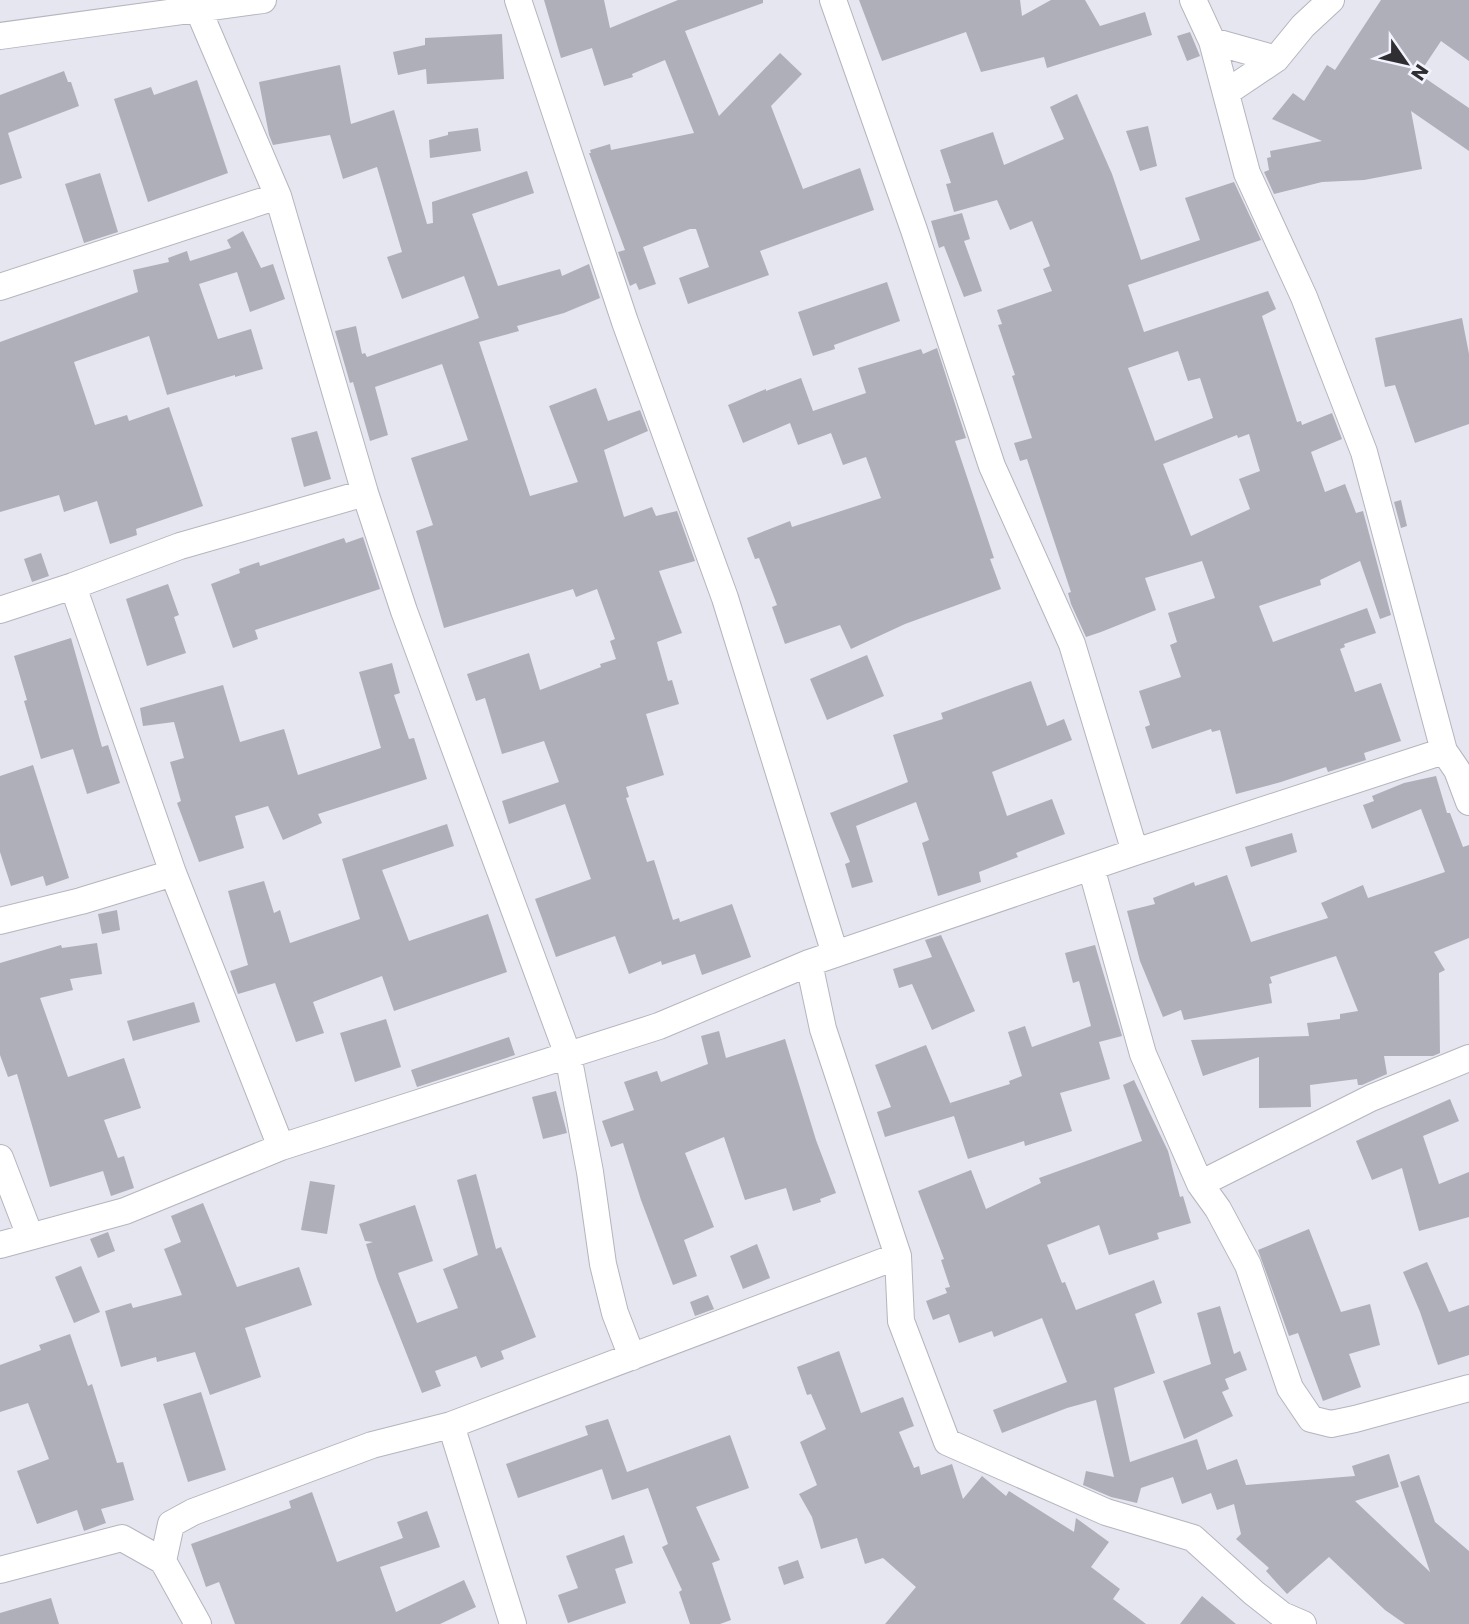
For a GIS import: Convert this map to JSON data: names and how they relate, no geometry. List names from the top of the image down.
{
  "north": "bottom right"
}
